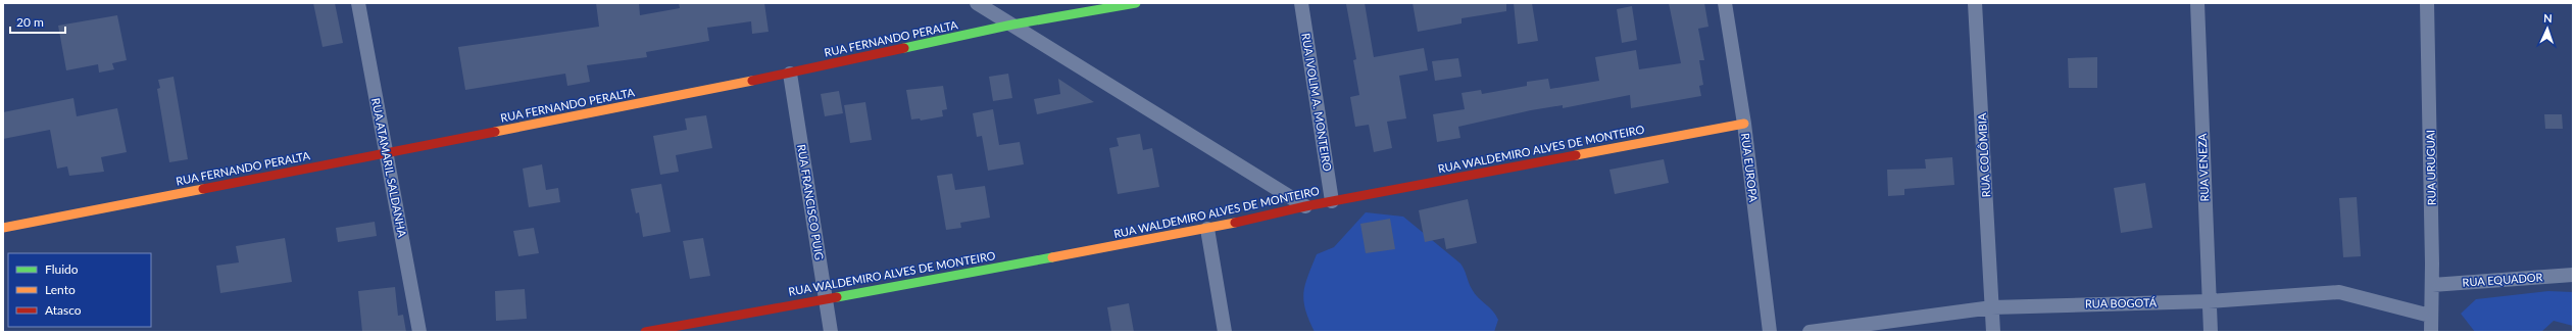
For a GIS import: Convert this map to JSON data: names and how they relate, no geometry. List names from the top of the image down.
{
  "streets": {
    "street": [
      "RUA FERNANDO PERALTA",
      "RUA IVOLIM A. MONTEIRO",
      "RUA WALDEMIRO ALVES DE MONTEIRO",
      "RUA COLÔMBIA",
      "RUA ATAMARIL SALDANHA",
      "RUA EUROPA",
      "RUA VENEZA",
      "RUA URUGUAI",
      "RUA FRANCISCO PUIG",
      "RUA EQUADOR",
      "RUA BOGOTÁ"
    ]
  },
  "crossings": [
    ["RUA FERNANDO PERALTA", "RUA ATAMARIL SALDANHA"],
    ["RUA FERNANDO PERALTA", "RUA FRANCISCO PUIG"],
    ["RUA IVOLIM A. MONTEIRO", "RUA WALDEMIRO ALVES DE MONTEIRO"],
    ["RUA WALDEMIRO ALVES DE MONTEIRO", "RUA EUROPA"],
    ["RUA WALDEMIRO ALVES DE MONTEIRO", "RUA FRANCISCO PUIG"],
    ["RUA COLÔMBIA", "RUA BOGOTÁ"],
    ["RUA VENEZA", "RUA BOGOTÁ"],
    ["RUA URUGUAI", "RUA EQUADOR"],
    ["RUA URUGUAI", "RUA BOGOTÁ"]
  ],
  "legend": ["Fluido", "Lento", "Atasco"],
  "scale_bar": "20 m",
  "north": "top"
}
